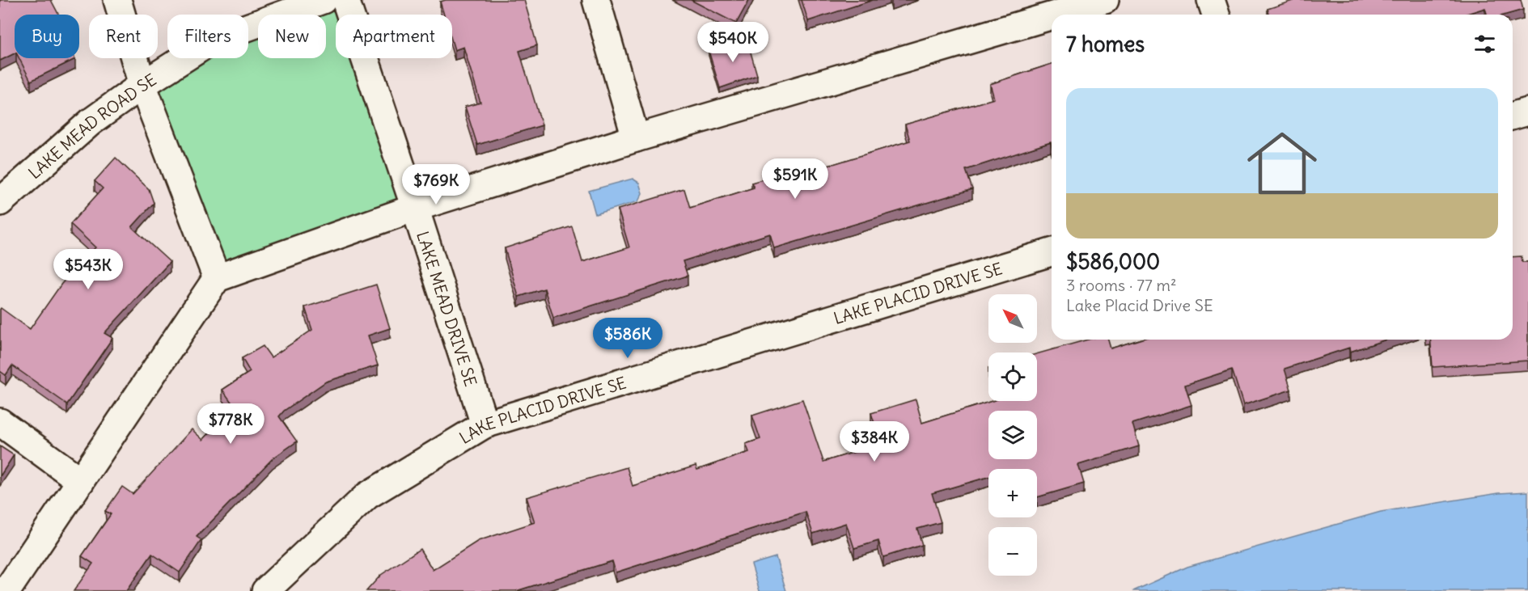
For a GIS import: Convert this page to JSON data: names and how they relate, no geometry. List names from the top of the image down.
{
  "streets": {
    "street": ["LAKE MEAD ROAD SE", "LAKE PLACID DRIVE SE", "LAKE MEAD DRIVE SE"]
  },
  "crossings": [
    ["LAKE PLACID DRIVE SE", "LAKE MEAD DRIVE SE"]
  ],
  "north": "top left",
  "page": {
    "chip": [
      "Buy",
      "Rent",
      "Filters",
      "New",
      "Apartment"
    ],
    "heading": "7 homes",
    "price": [
      "$540K",
      "$591K",
      "$769K",
      "$543K",
      "$586K",
      "$778K",
      "$384K"
    ],
    "list": [
      {
        "name": "$586,000",
        "note": "3 rooms · 77 m² · Lake Placid Drive SE"
      }
    ],
    "map_buttons": ["+", "−"]
  }
}
